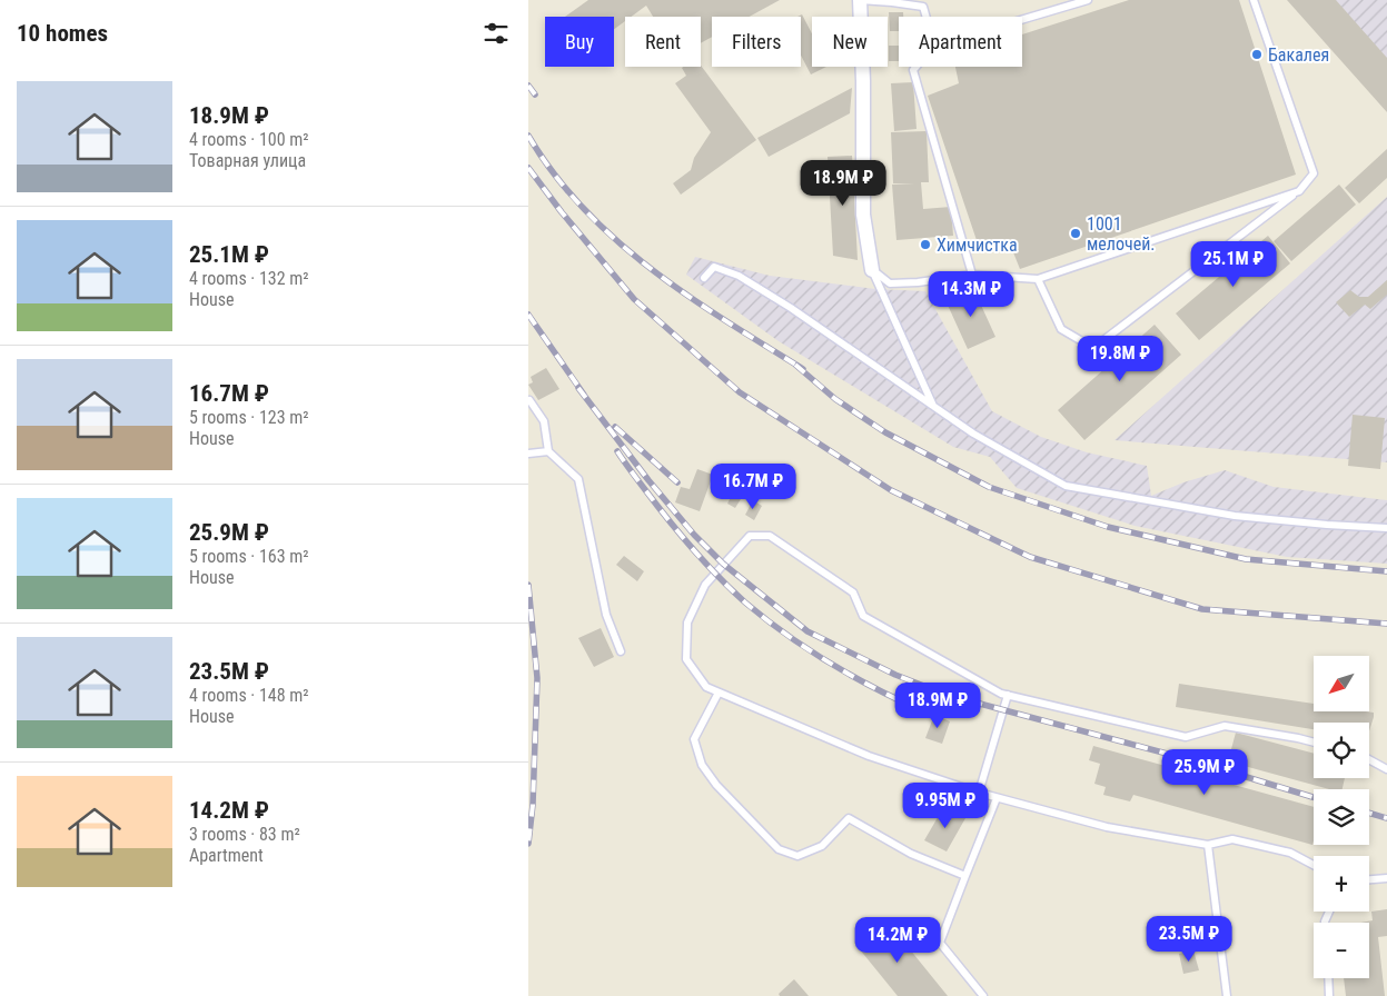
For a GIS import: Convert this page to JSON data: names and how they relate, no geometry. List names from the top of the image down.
{
  "places": ["Бакалея", "1001 мелочей.", "Химчистка"],
  "north": "bottom left",
  "page": {
    "heading": "10 homes",
    "chip": [
      "Buy",
      "Rent",
      "Filters",
      "New",
      "Apartment"
    ],
    "list": [
      {
        "name": "18.9M ₽",
        "note": "4 rooms · 100 m² · Товарная улица"
      },
      {
        "name": "25.1M ₽",
        "note": "4 rooms · 132 m² · House"
      },
      {
        "name": "16.7M ₽",
        "note": "5 rooms · 123 m² · House"
      },
      {
        "name": "25.9M ₽",
        "note": "5 rooms · 163 m² · House"
      },
      {
        "name": "23.5M ₽",
        "note": "4 rooms · 148 m² · House"
      },
      {
        "name": "14.2M ₽",
        "note": "3 rooms · 83 m² · Apartment"
      }
    ],
    "price": [
      "18.9M ₽",
      "25.1M ₽",
      "14.3M ₽",
      "19.8M ₽",
      "16.7M ₽",
      "18.9M ₽",
      "25.9M ₽",
      "9.95M ₽",
      "23.5M ₽",
      "14.2M ₽"
    ],
    "map_buttons": ["+", "−"]
  }
}
